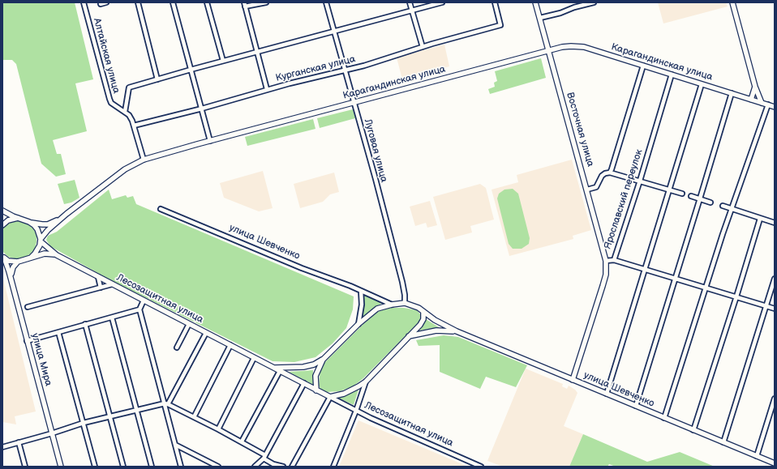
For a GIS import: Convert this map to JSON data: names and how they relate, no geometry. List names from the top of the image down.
{
  "streets": {
    "main road": [
      "Карагандинская улица",
      "Восточная улица",
      "Ярославский переулок",
      "улица Шевченко",
      "Лесозащитная улица",
      "улица Мира"
    ],
    "street": ["Алтайская улица", "Курганская улица", "Луговая улица"]
  },
  "crossings": [
    ["Алтайская улица", "Карагандинская улица"],
    ["Алтайская улица", "Курганская улица"],
    ["Карагандинская улица", "Восточная улица"],
    ["Карагандинская улица", "Луговая улица"],
    ["Карагандинская улица", "Ярославский переулок"],
    ["Карагандинская улица", "Лесозащитная улица"],
    ["Курганская улица", "Луговая улица"],
    ["Восточная улица", "Ярославский переулок"],
    ["Луговая улица", "улица Шевченко"],
    ["Ярославский переулок", "улица Шевченко"]
  ]
}
